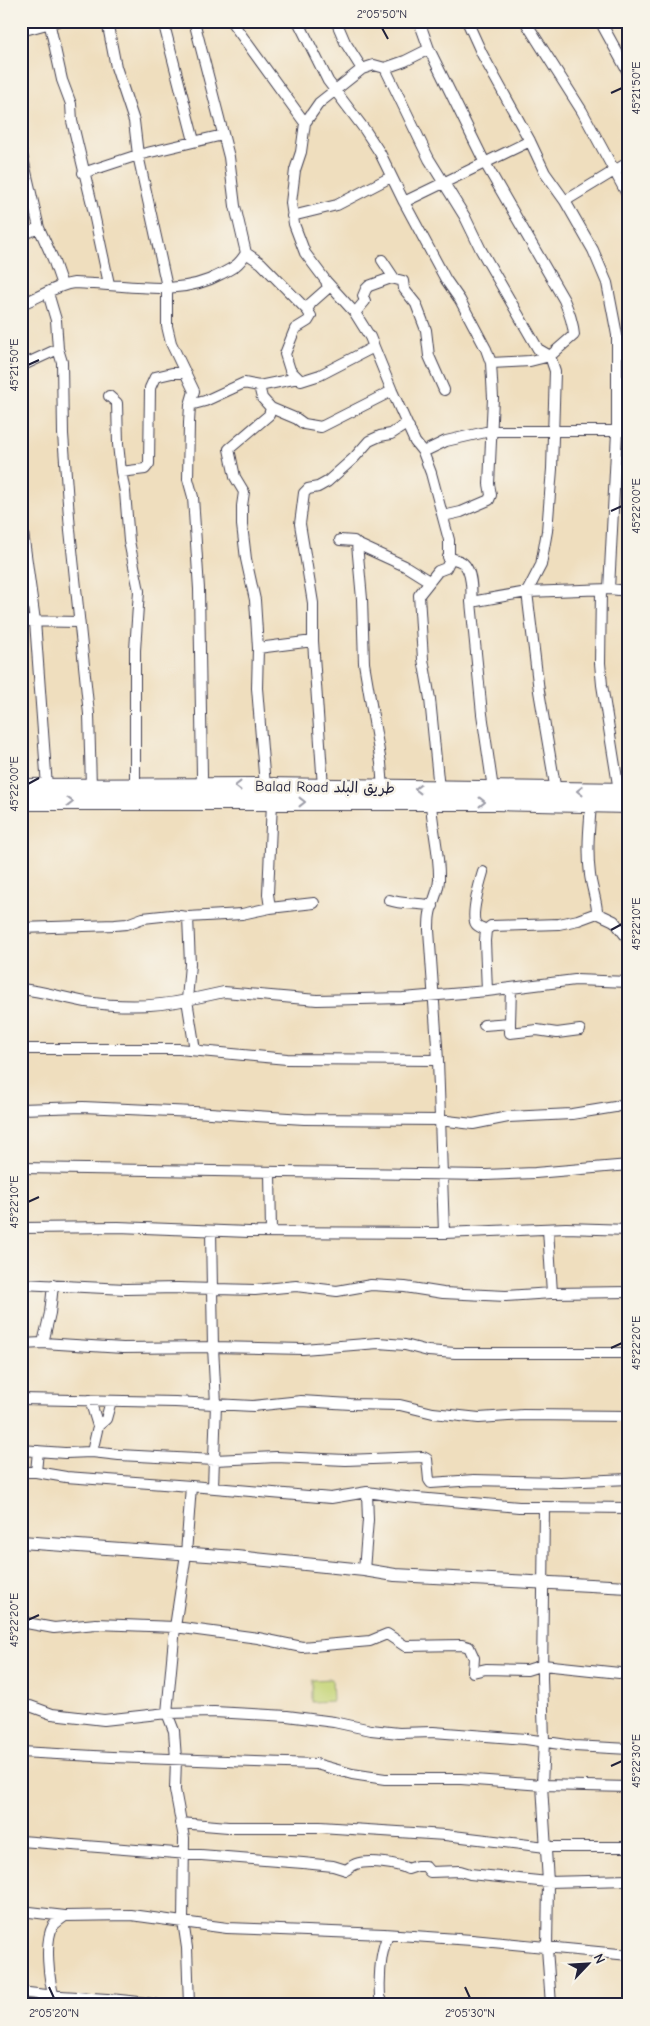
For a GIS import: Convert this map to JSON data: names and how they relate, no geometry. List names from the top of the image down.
{
  "streets": {
    "highway": ["Balad Road طريق البلد"]
  },
  "north": "top right",
  "coordinates": [
    "2°05'50\"N",
    "45°21'50\"E",
    "45°22'00\"E",
    "45°22'10\"E",
    "45°22'20\"E",
    "45°22'30\"E",
    "2°05'20\"N",
    "2°05'30\"N"
  ]
}
